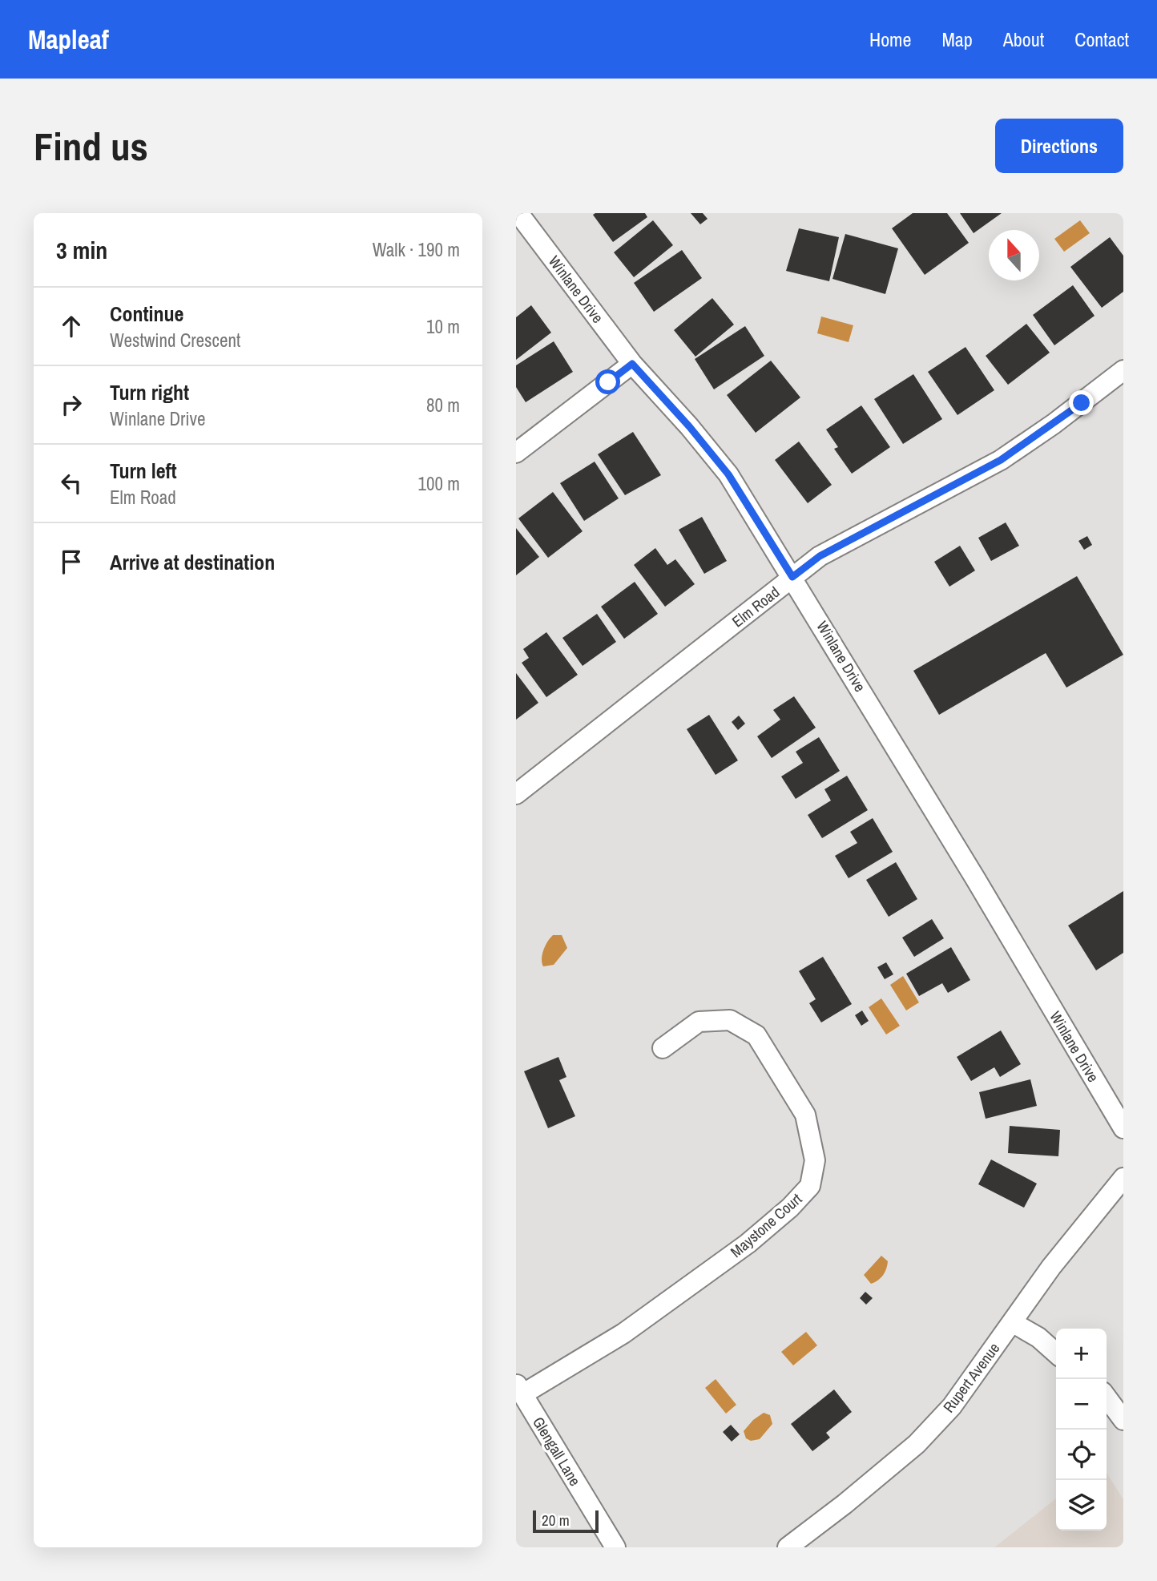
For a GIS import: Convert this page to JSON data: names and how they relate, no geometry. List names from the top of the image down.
{
  "streets": {
    "street": [
      "Winlane Drive",
      "Elm Road",
      "Maystone Court",
      "Rupert Avenue",
      "Glengall Lane"
    ]
  },
  "crossings": [
    ["Winlane Drive", "Elm Road"],
    ["Maystone Court", "Glengall Lane"]
  ],
  "scale_bar": "20 m",
  "north": "top",
  "page": {
    "header": "Mapleaf",
    "nav": [
      "Home",
      "Map",
      "About",
      "Contact"
    ],
    "buttons": "Directions",
    "title": "Find us",
    "heading": ["3 min", "Walk · 190 m"],
    "list": [
      ["Continue", "Westwind Crescent", "10 m"],
      ["Turn right", "Winlane Drive", "80 m"],
      ["Turn left", "Elm Road", "100 m"],
      "Arrive at destination"
    ],
    "map_buttons": ["+", "−"],
    "scale": "20 m"
  }
}
